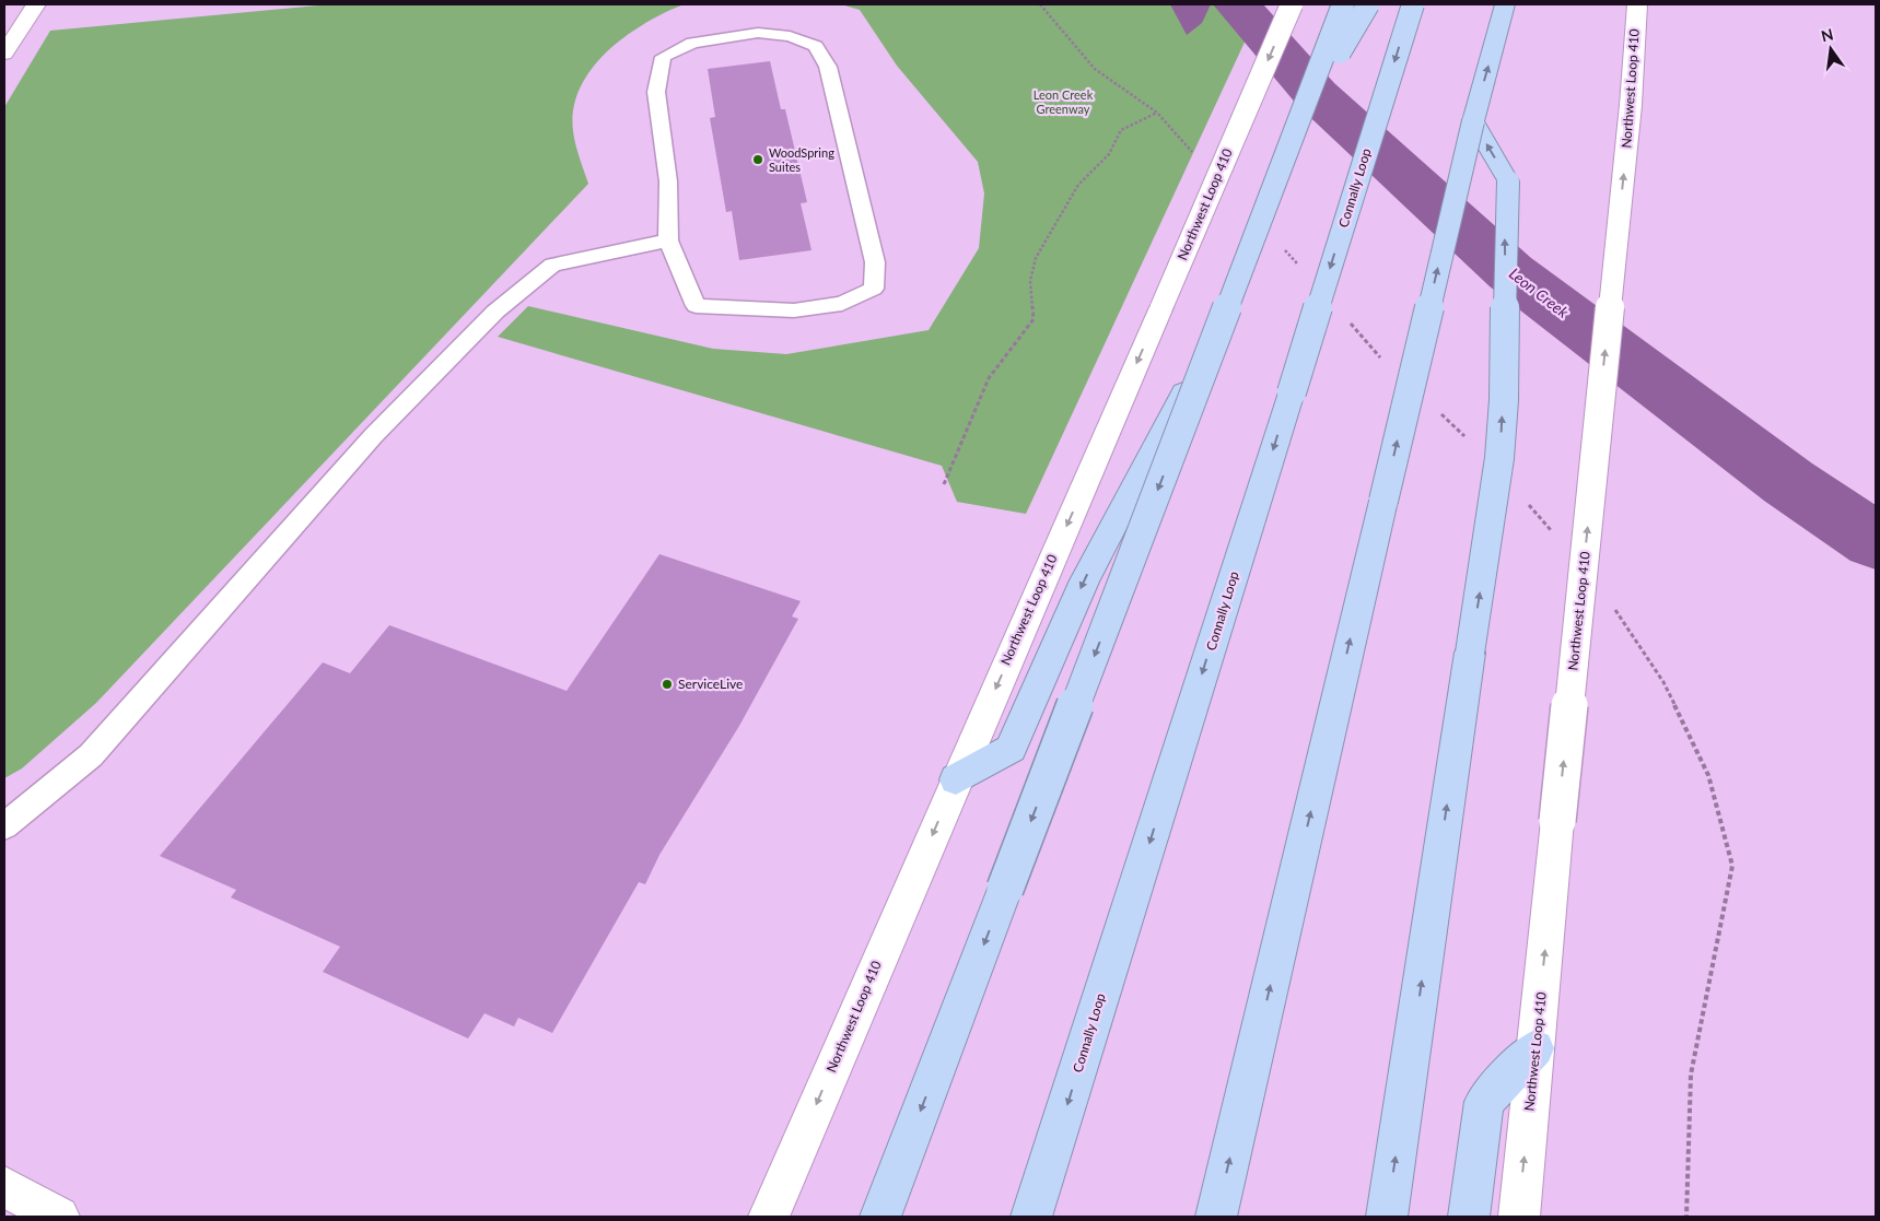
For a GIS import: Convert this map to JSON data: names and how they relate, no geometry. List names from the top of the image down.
{
  "streets": {
    "highway": ["Connally Loop"],
    "main road": ["Northwest Loop 410"]
  },
  "water": ["Leon Creek"],
  "parks": ["Leon Creek Greenway"],
  "places": ["WoodSpring Suites", "ServiceLive"],
  "north": "top"
}
